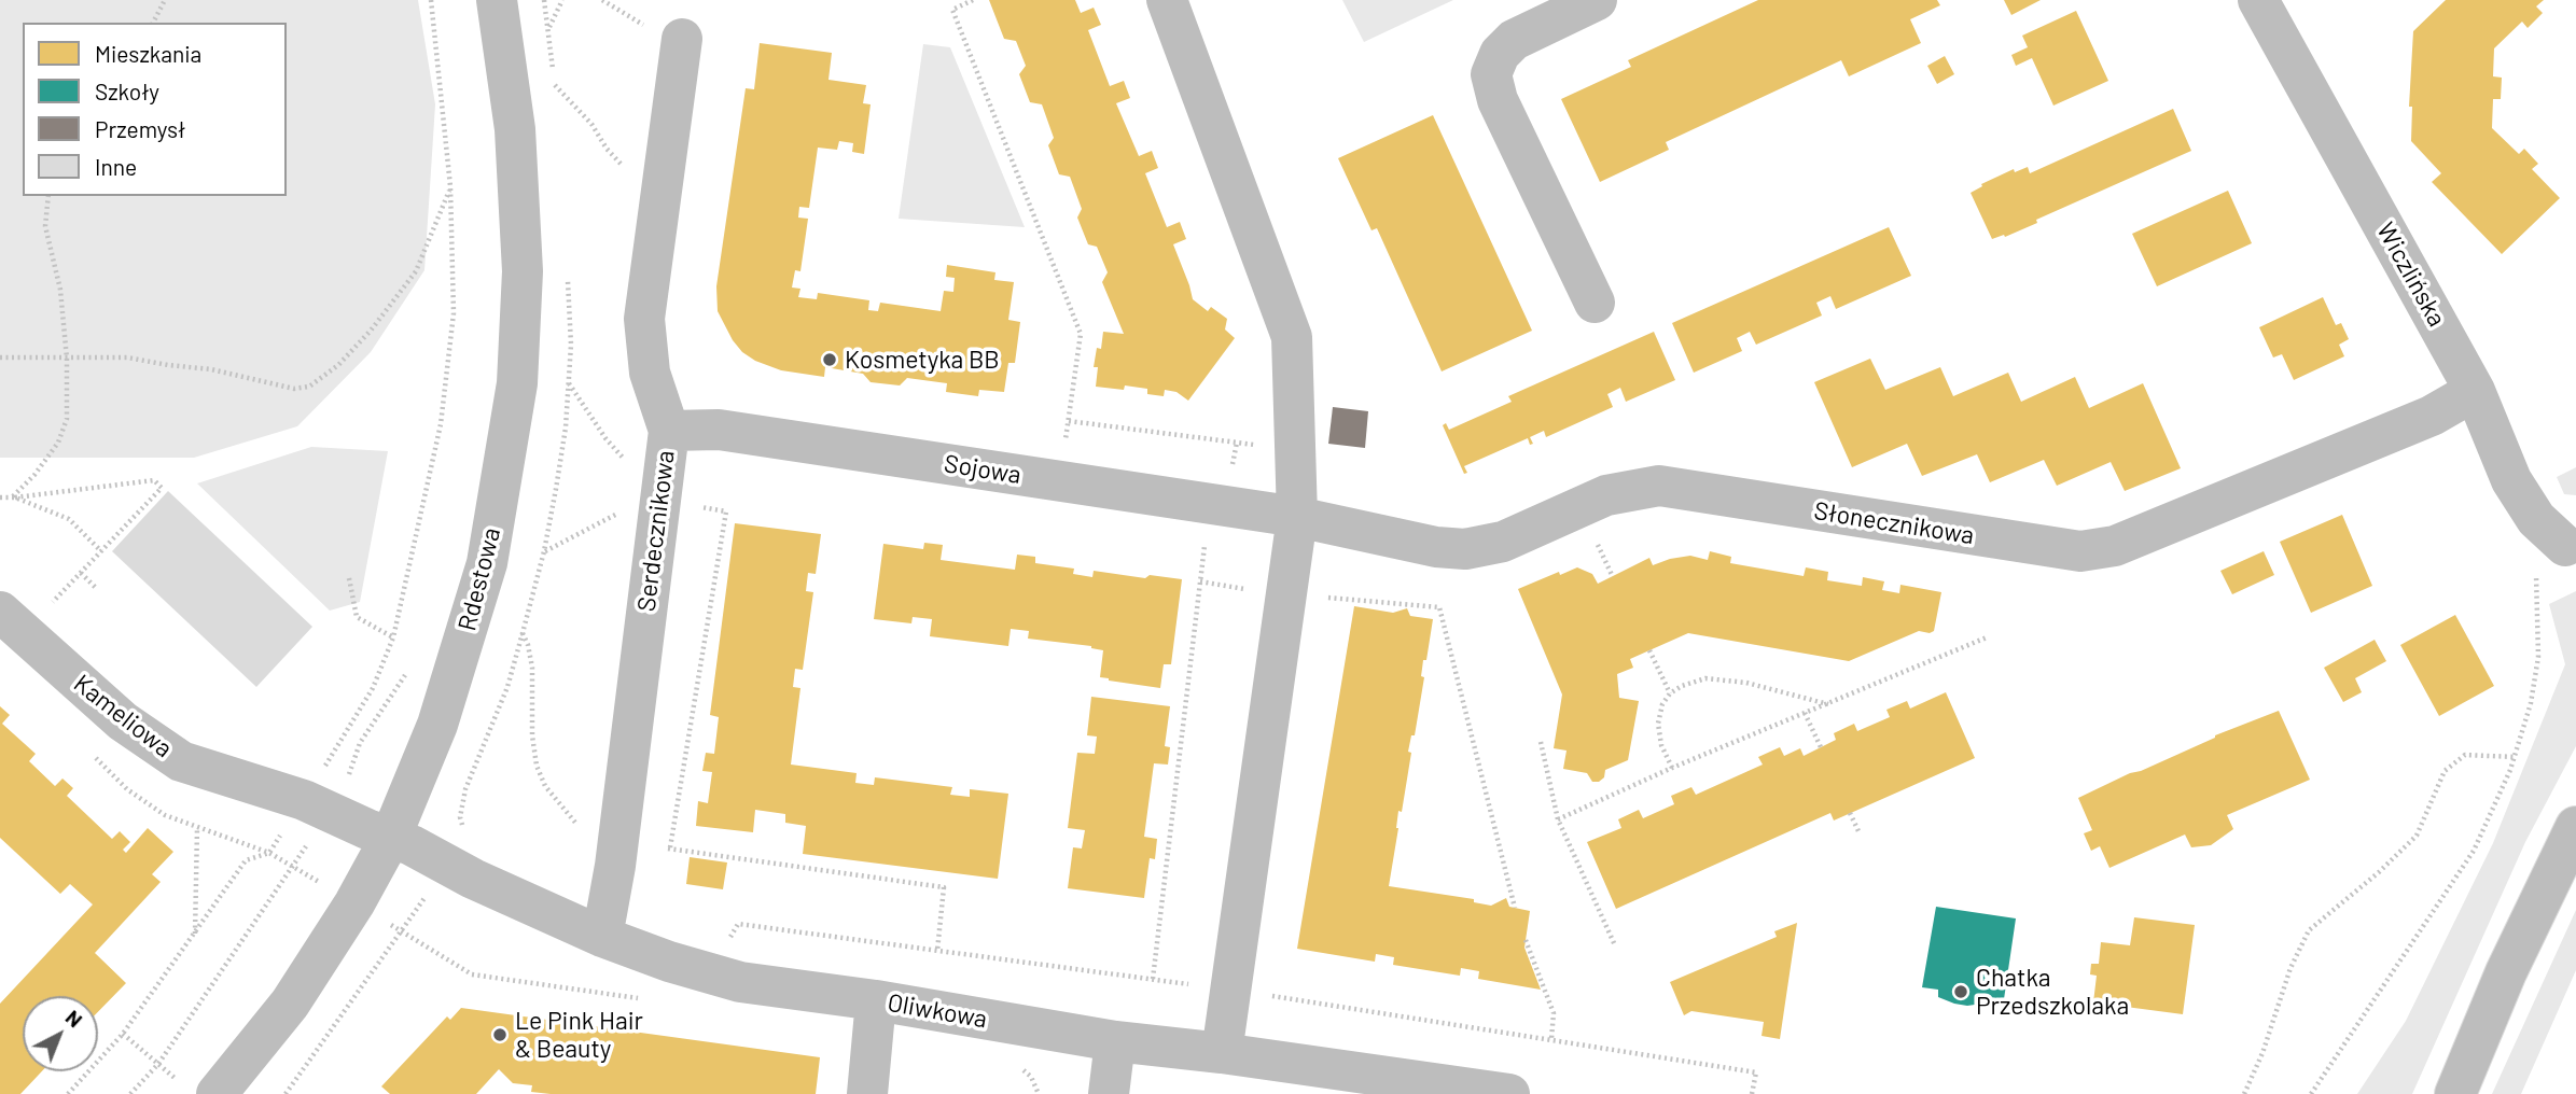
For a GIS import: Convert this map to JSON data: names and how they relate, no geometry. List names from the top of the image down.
{
  "streets": {
    "main road": [
      "Wiczlińska",
      "Sojowa",
      "Słonecznikowa",
      "Serdecznikowa",
      "Rdestowa",
      "Kameliowa",
      "Oliwkowa"
    ]
  },
  "crossings": [
    ["Wiczlińska", "Słonecznikowa"],
    ["Sojowa", "Słonecznikowa"],
    ["Sojowa", "Serdecznikowa"],
    ["Serdecznikowa", "Oliwkowa"],
    ["Rdestowa", "Kameliowa"],
    ["Rdestowa", "Oliwkowa"],
    ["Kameliowa", "Oliwkowa"]
  ],
  "places": ["Kosmetyka BB", "Chatka Przedszkolaka", "Le Pink Hair & Beauty"],
  "legend": [
    "Mieszkania",
    "Szkoły",
    "Przemysł",
    "Inne"
  ],
  "north": "top right"
}
